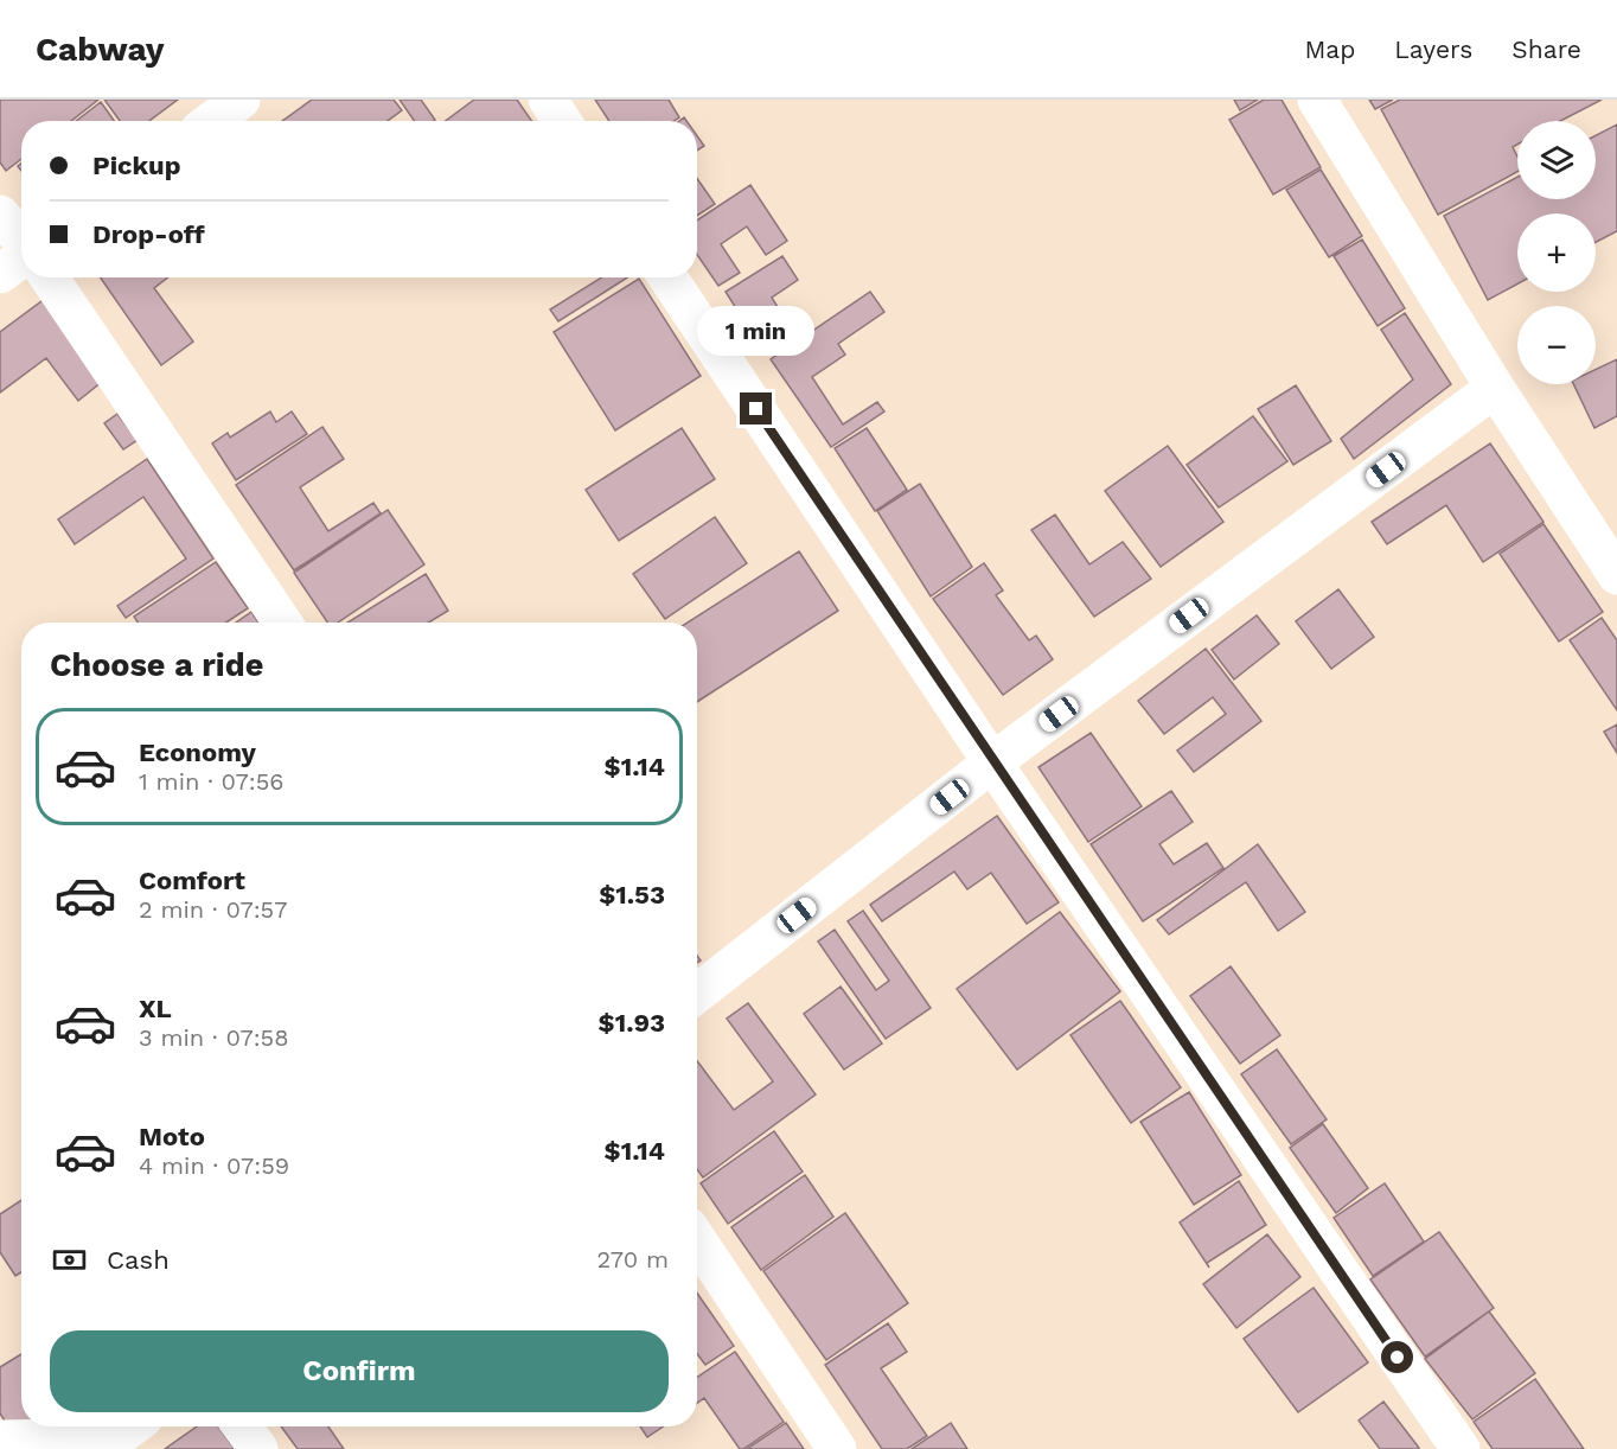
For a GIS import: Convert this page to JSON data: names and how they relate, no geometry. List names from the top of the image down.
{
  "page": {
    "header": "Cabway",
    "nav": ["Map", "Layers", "Share"],
    "map_buttons": ["+", "−"],
    "banner": ["Pickup", "Drop-off"],
    "bubble": "1 min",
    "heading": "Choose a ride",
    "list": [
      {
        "name": "Economy",
        "note": "1 min · 07:56",
        "value": "$1.14"
      },
      {
        "name": "Comfort",
        "note": "2 min · 07:57",
        "value": "$1.53"
      },
      {
        "name": "XL",
        "note": "3 min · 07:58",
        "value": "$1.93"
      },
      {
        "name": "Moto",
        "note": "4 min · 07:59",
        "value": "$1.14"
      }
    ],
    "pay": ["Cash", "270 m"],
    "buttons": "Confirm"
  }
}
